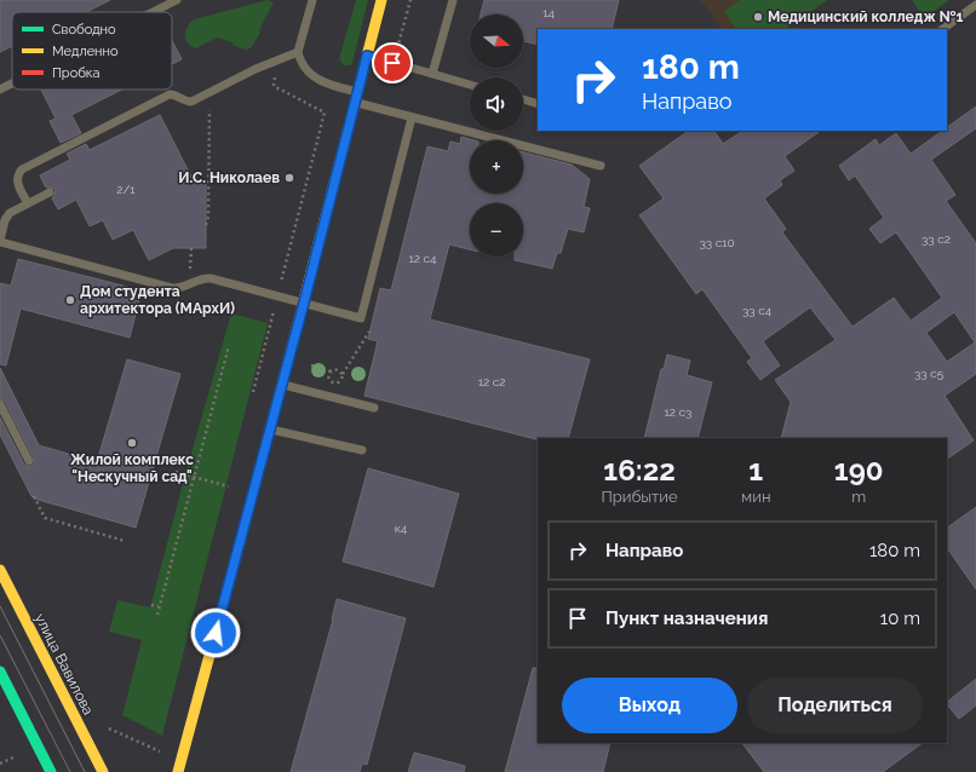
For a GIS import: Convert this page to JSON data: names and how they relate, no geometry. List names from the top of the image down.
{
  "streets": {
    "street": ["улица Вавилова"]
  },
  "places": [
    "Медицинский колледж №1",
    "И.С. Николаев",
    "Дом студента архитектора (МАрхИ)",
    "Жилой комплекс \"Нескучный сад\""
  ],
  "house_numbers": [
    "14",
    "2/1",
    "33 с2",
    "33 с10",
    "12 с4",
    "33 с4",
    "33 с5",
    "12 с2",
    "12 с3",
    "к4"
  ],
  "legend": ["Свободно", "Медленно", "Пробка"],
  "north": "right",
  "page": {
    "map_buttons": ["+", "−"],
    "turn": ["180 m", "Направо"],
    "eta": [
      "16:22",
      "Прибытие",
      "1",
      "мин",
      "190",
      "m"
    ],
    "list": [
      {
        "name": "Направо",
        "value": "180 m"
      },
      {
        "name": "Пункт назначения",
        "value": "10 m"
      }
    ],
    "buttons": ["Выход", "Поделиться"]
  }
}
